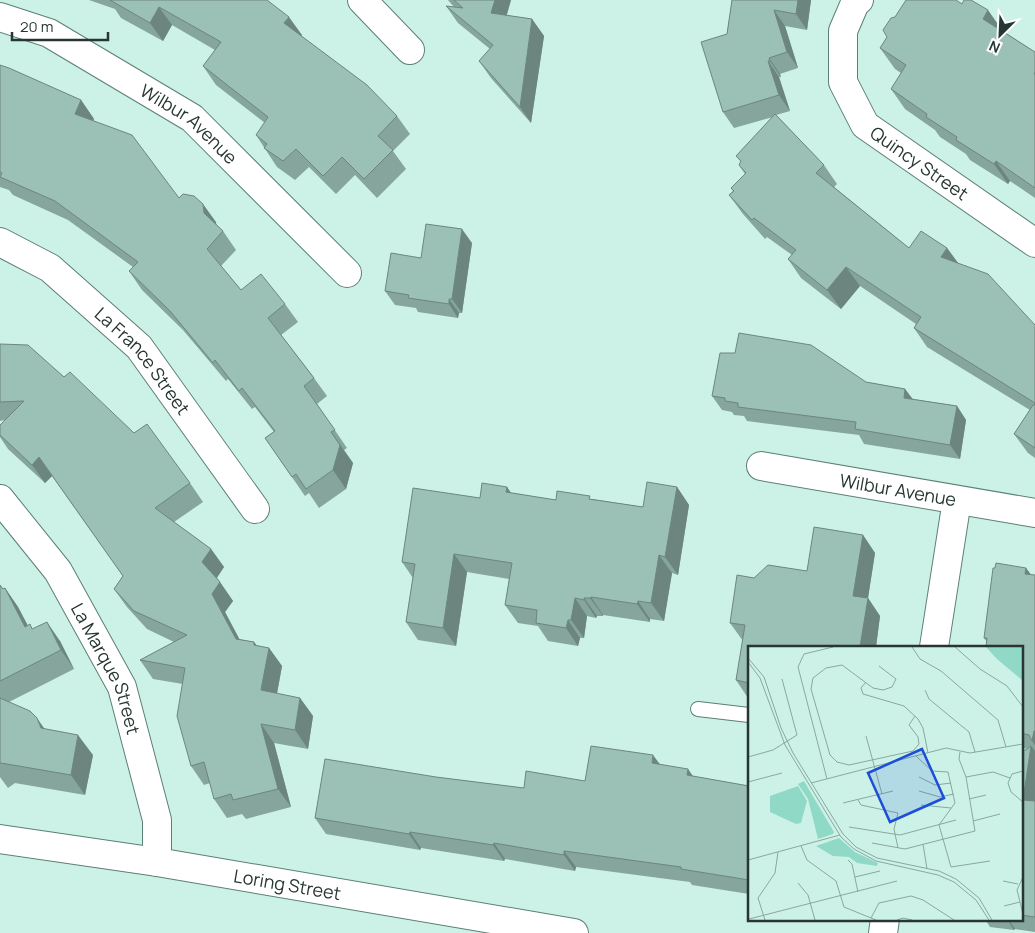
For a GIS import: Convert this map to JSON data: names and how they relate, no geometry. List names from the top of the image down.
{
  "streets": {
    "street": [
      "Wilbur Avenue",
      "Quincy Street",
      "La France Street",
      "La Marque Street",
      "Loring Street"
    ]
  },
  "crossings": [
    ["La Marque Street", "Loring Street"]
  ],
  "scale_bar": "20 m",
  "north": "bottom left"
}
